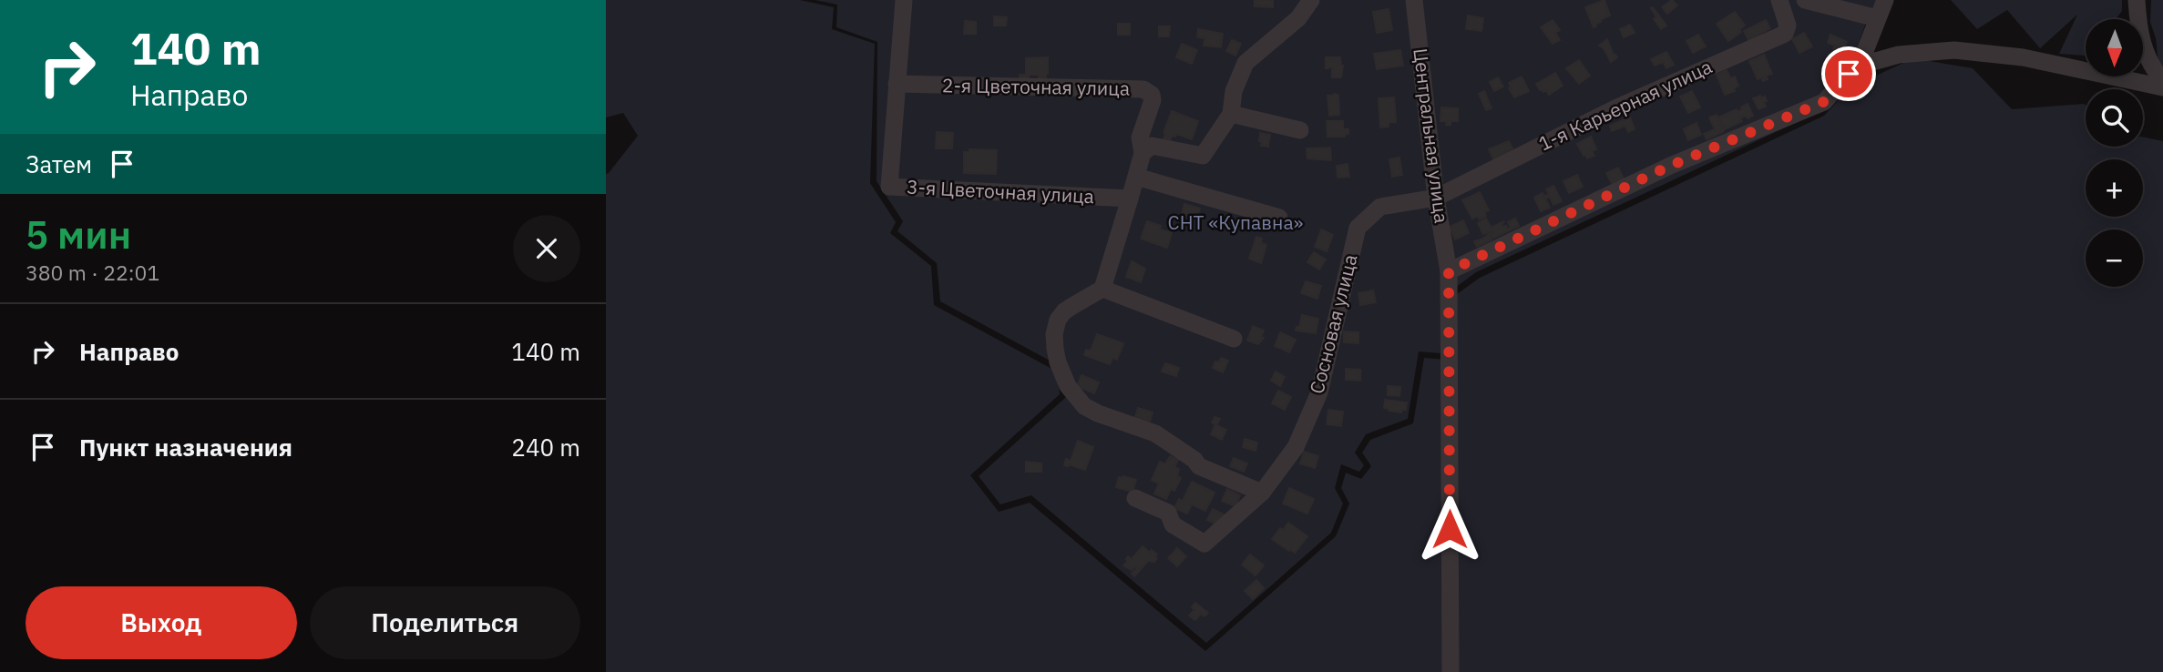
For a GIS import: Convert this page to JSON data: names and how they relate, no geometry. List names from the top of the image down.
{
  "streets": {
    "street": [
      "2-я Цветочная улица",
      "1-я Карьерная улица",
      "Центральная улица",
      "3-я Цветочная улица",
      "Сосновая улица"
    ]
  },
  "crossings": [
    ["2-я Цветочная улица", "3-я Цветочная улица"],
    ["1-я Карьерная улица", "Центральная улица"],
    ["1-я Карьерная улица", "Сосновая улица"],
    ["Центральная улица", "Сосновая улица"]
  ],
  "parks": ["СНТ «Купавна»"],
  "north": "bottom",
  "page": {
    "turn": ["140 m", "Направо"],
    "map_buttons": ["+", "−"],
    "then": "Затем",
    "heading": ["5 мин", "380 m · 22:01"],
    "list": [
      {
        "name": "Направо",
        "value": "140 m"
      },
      {
        "name": "Пункт назначения",
        "value": "240 m"
      }
    ],
    "buttons": ["Выход", "Поделиться"]
  }
}
